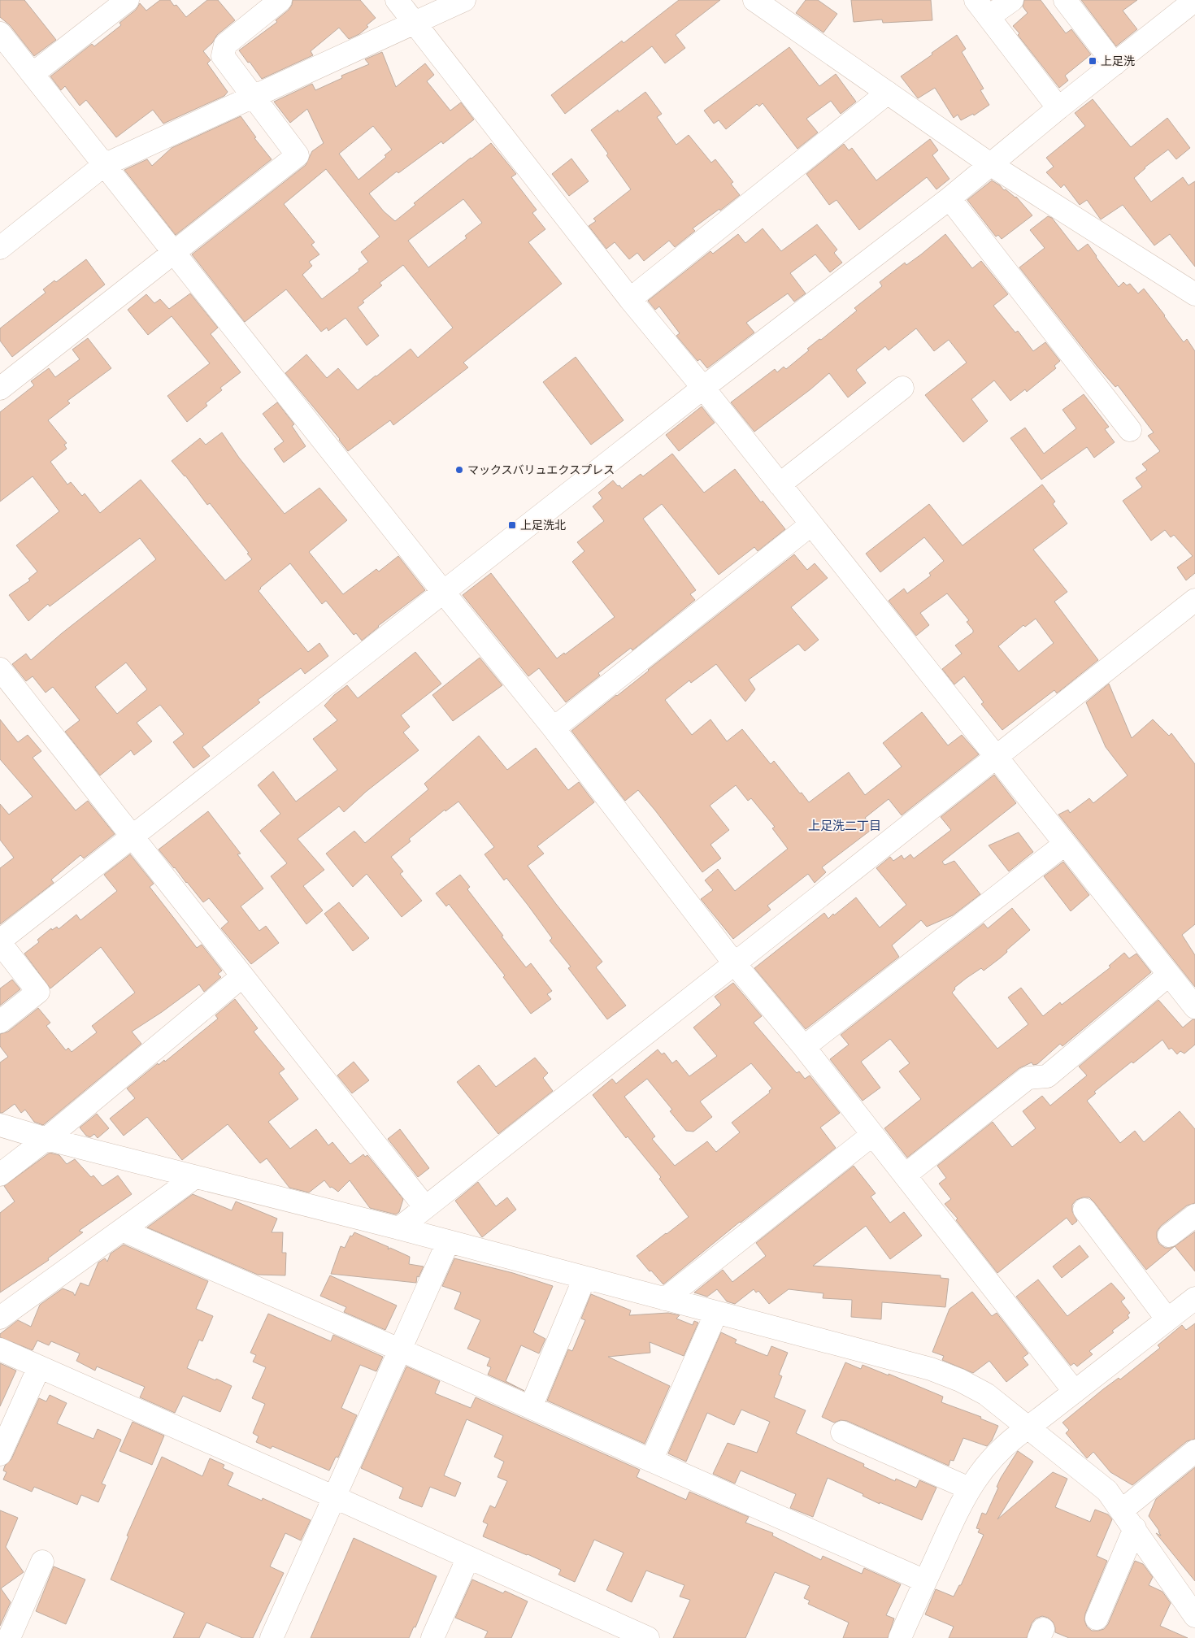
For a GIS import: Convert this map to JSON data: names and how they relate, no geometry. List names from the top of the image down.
{
  "districts": ["上足洗二丁目"],
  "places": {
    "transit": ["上足洗", "上足洗北"],
    "other": ["マックスバリュエクスプレス"]
  }
}
